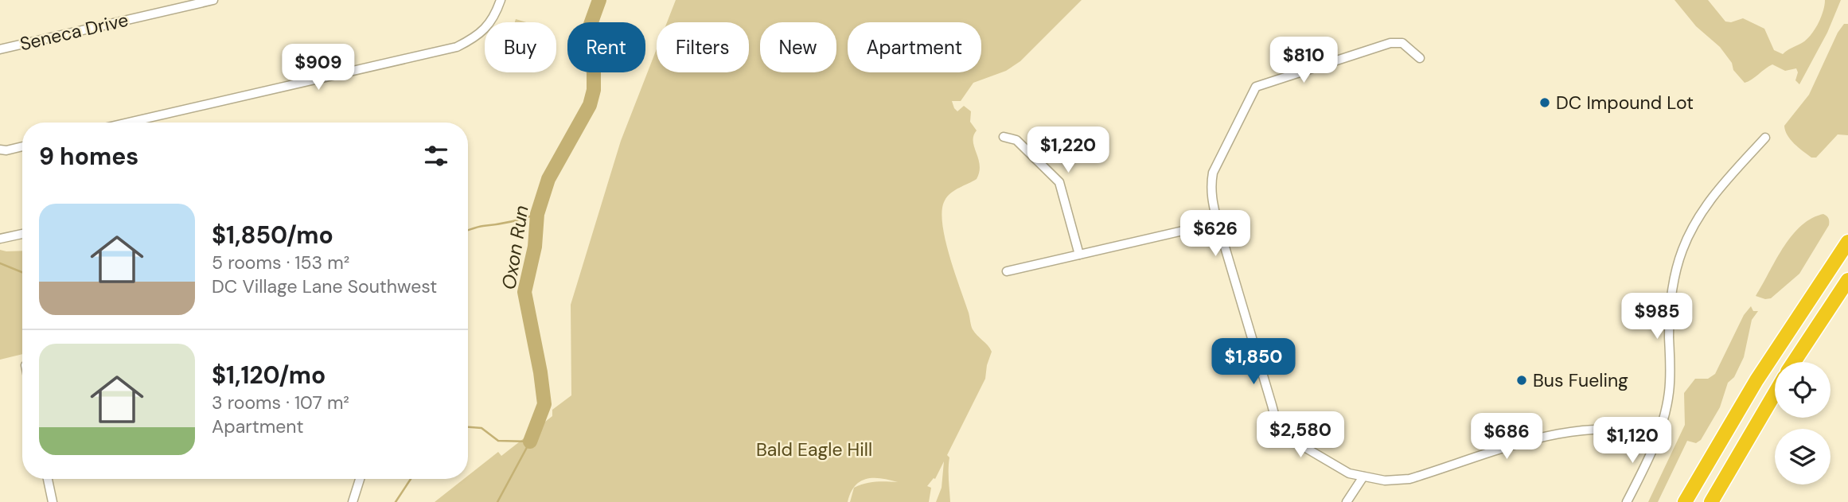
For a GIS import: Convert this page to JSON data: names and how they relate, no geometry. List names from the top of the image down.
{
  "streets": {
    "street": ["Seneca Drive"]
  },
  "water": ["Oxon Run"],
  "parks": ["Bald Eagle Hill"],
  "places": ["DC Impound Lot", "Bus Fueling"],
  "page": {
    "chip": [
      "Buy",
      "Rent",
      "Filters",
      "New",
      "Apartment"
    ],
    "price": [
      "$810",
      "$909",
      "$1,220",
      "$626",
      "$985",
      "$1,850",
      "$2,580",
      "$686",
      "$1,120"
    ],
    "heading": "9 homes",
    "list": [
      {
        "name": "$1,850/mo",
        "note": "5 rooms · 153 m² · DC Village Lane Southwest"
      },
      {
        "name": "$1,120/mo",
        "note": "3 rooms · 107 m² · Apartment"
      }
    ]
  }
}
